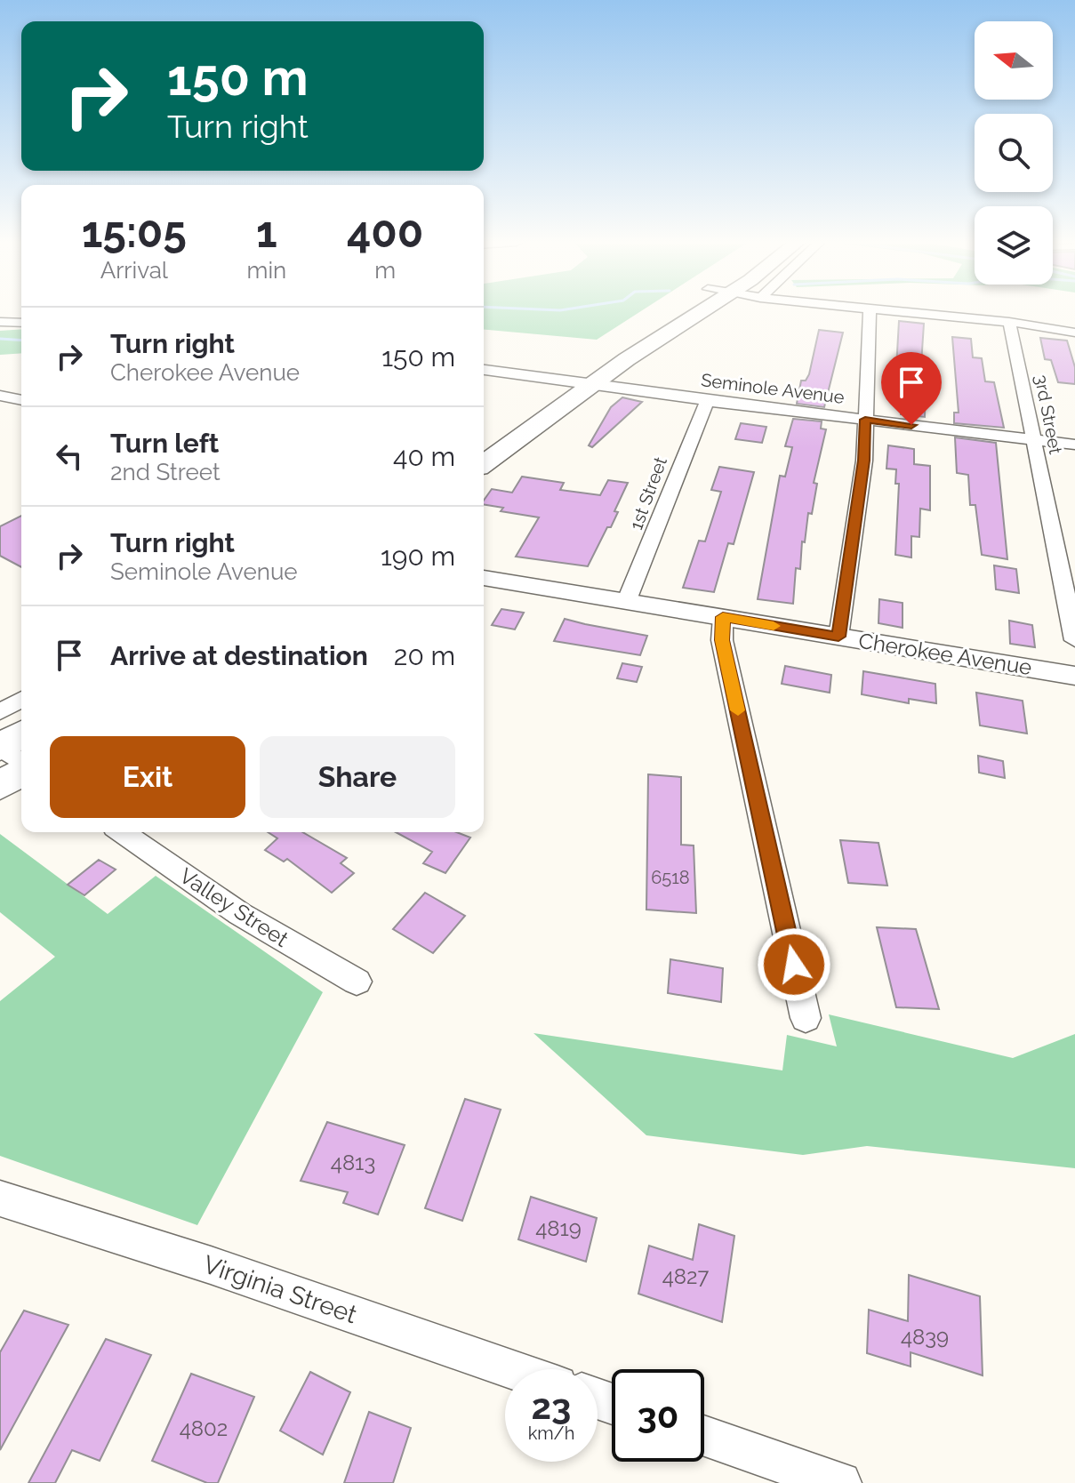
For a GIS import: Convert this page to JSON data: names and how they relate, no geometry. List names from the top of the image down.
{
  "streets": {
    "street": [
      "Seminole Avenue",
      "3rd Street",
      "1st Street",
      "Cherokee Avenue",
      "Valley Street",
      "Virginia Street"
    ]
  },
  "crossings": [
    ["Seminole Avenue", "3rd Street"],
    ["Seminole Avenue", "1st Street"],
    ["1st Street", "Cherokee Avenue"]
  ],
  "house_numbers": [
    "6518",
    "4813",
    "4819",
    "4827",
    "4839",
    "4802"
  ],
  "north": "left",
  "page": {
    "turn": ["150 m", "Turn right"],
    "eta": [
      "15:05",
      "Arrival",
      "1",
      "min",
      "400",
      "m"
    ],
    "list": [
      {
        "name": "Turn right",
        "note": "Cherokee Avenue",
        "value": "150 m"
      },
      {
        "name": "Turn left",
        "note": "2nd Street",
        "value": "40 m"
      },
      {
        "name": "Turn right",
        "note": "Seminole Avenue",
        "value": "190 m"
      },
      {
        "name": "Arrive at destination",
        "value": "20 m"
      }
    ],
    "buttons": ["Exit", "Share"],
    "speed": "23 km/h",
    "limit": "30"
  }
}
